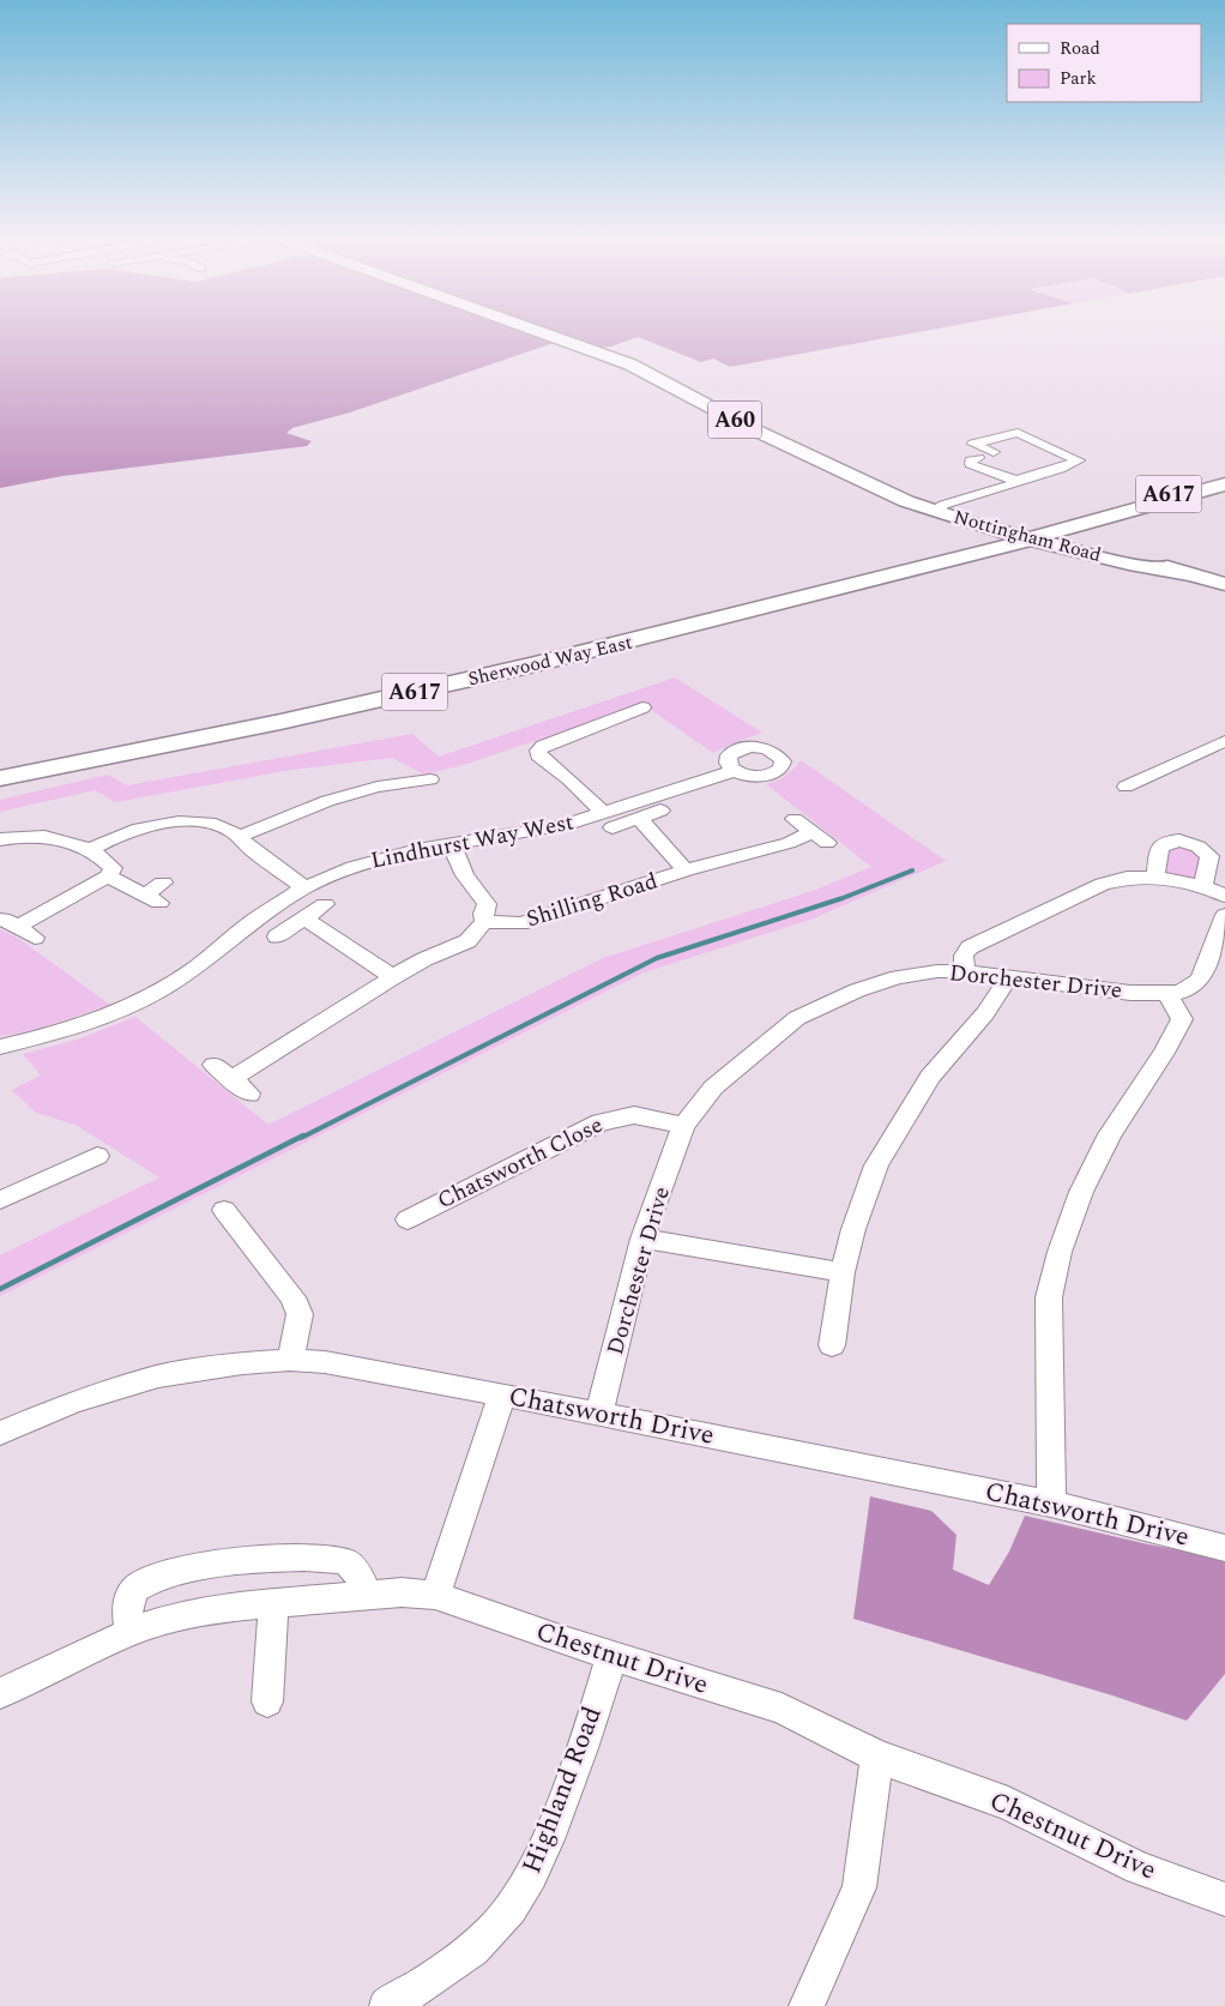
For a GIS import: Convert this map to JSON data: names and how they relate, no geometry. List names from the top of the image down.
{
  "streets": {
    "highway": [
      "A60",
      "A617",
      "Nottingham Road",
      "Sherwood Way East"
    ],
    "street": [
      "Lindhurst Way West",
      "Shilling Road",
      "Dorchester Drive",
      "Chatsworth Close",
      "Chatsworth Drive",
      "Chestnut Drive",
      "Highland Road"
    ]
  },
  "crossings": [
    ["A617", "Nottingham Road"],
    ["A617", "Sherwood Way East"],
    ["Nottingham Road", "Sherwood Way East"],
    ["Dorchester Drive", "Chatsworth Close"],
    ["Dorchester Drive", "Chatsworth Drive"],
    ["Chestnut Drive", "Highland Road"]
  ],
  "legend": ["Road", "Park"]
}
